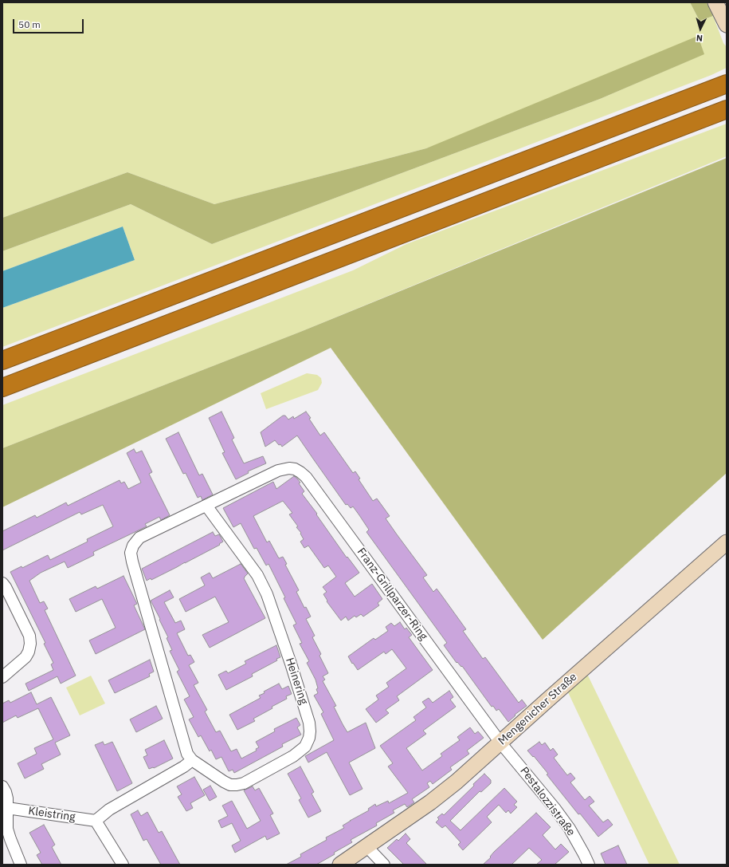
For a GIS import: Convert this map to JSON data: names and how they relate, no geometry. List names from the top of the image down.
{
  "streets": {
    "street": [
      "Franz-Grillparzer-Ring",
      "Heinering",
      "Mengenicher Straße",
      "Pestalozzistraße",
      "Kleistring"
    ]
  },
  "crossings": [
    ["Franz-Grillparzer-Ring", "Heinering"],
    ["Franz-Grillparzer-Ring", "Mengenicher Straße"],
    ["Franz-Grillparzer-Ring", "Pestalozzistraße"],
    ["Mengenicher Straße", "Pestalozzistraße"]
  ],
  "scale_bar": "50 m",
  "north": "bottom"
}
